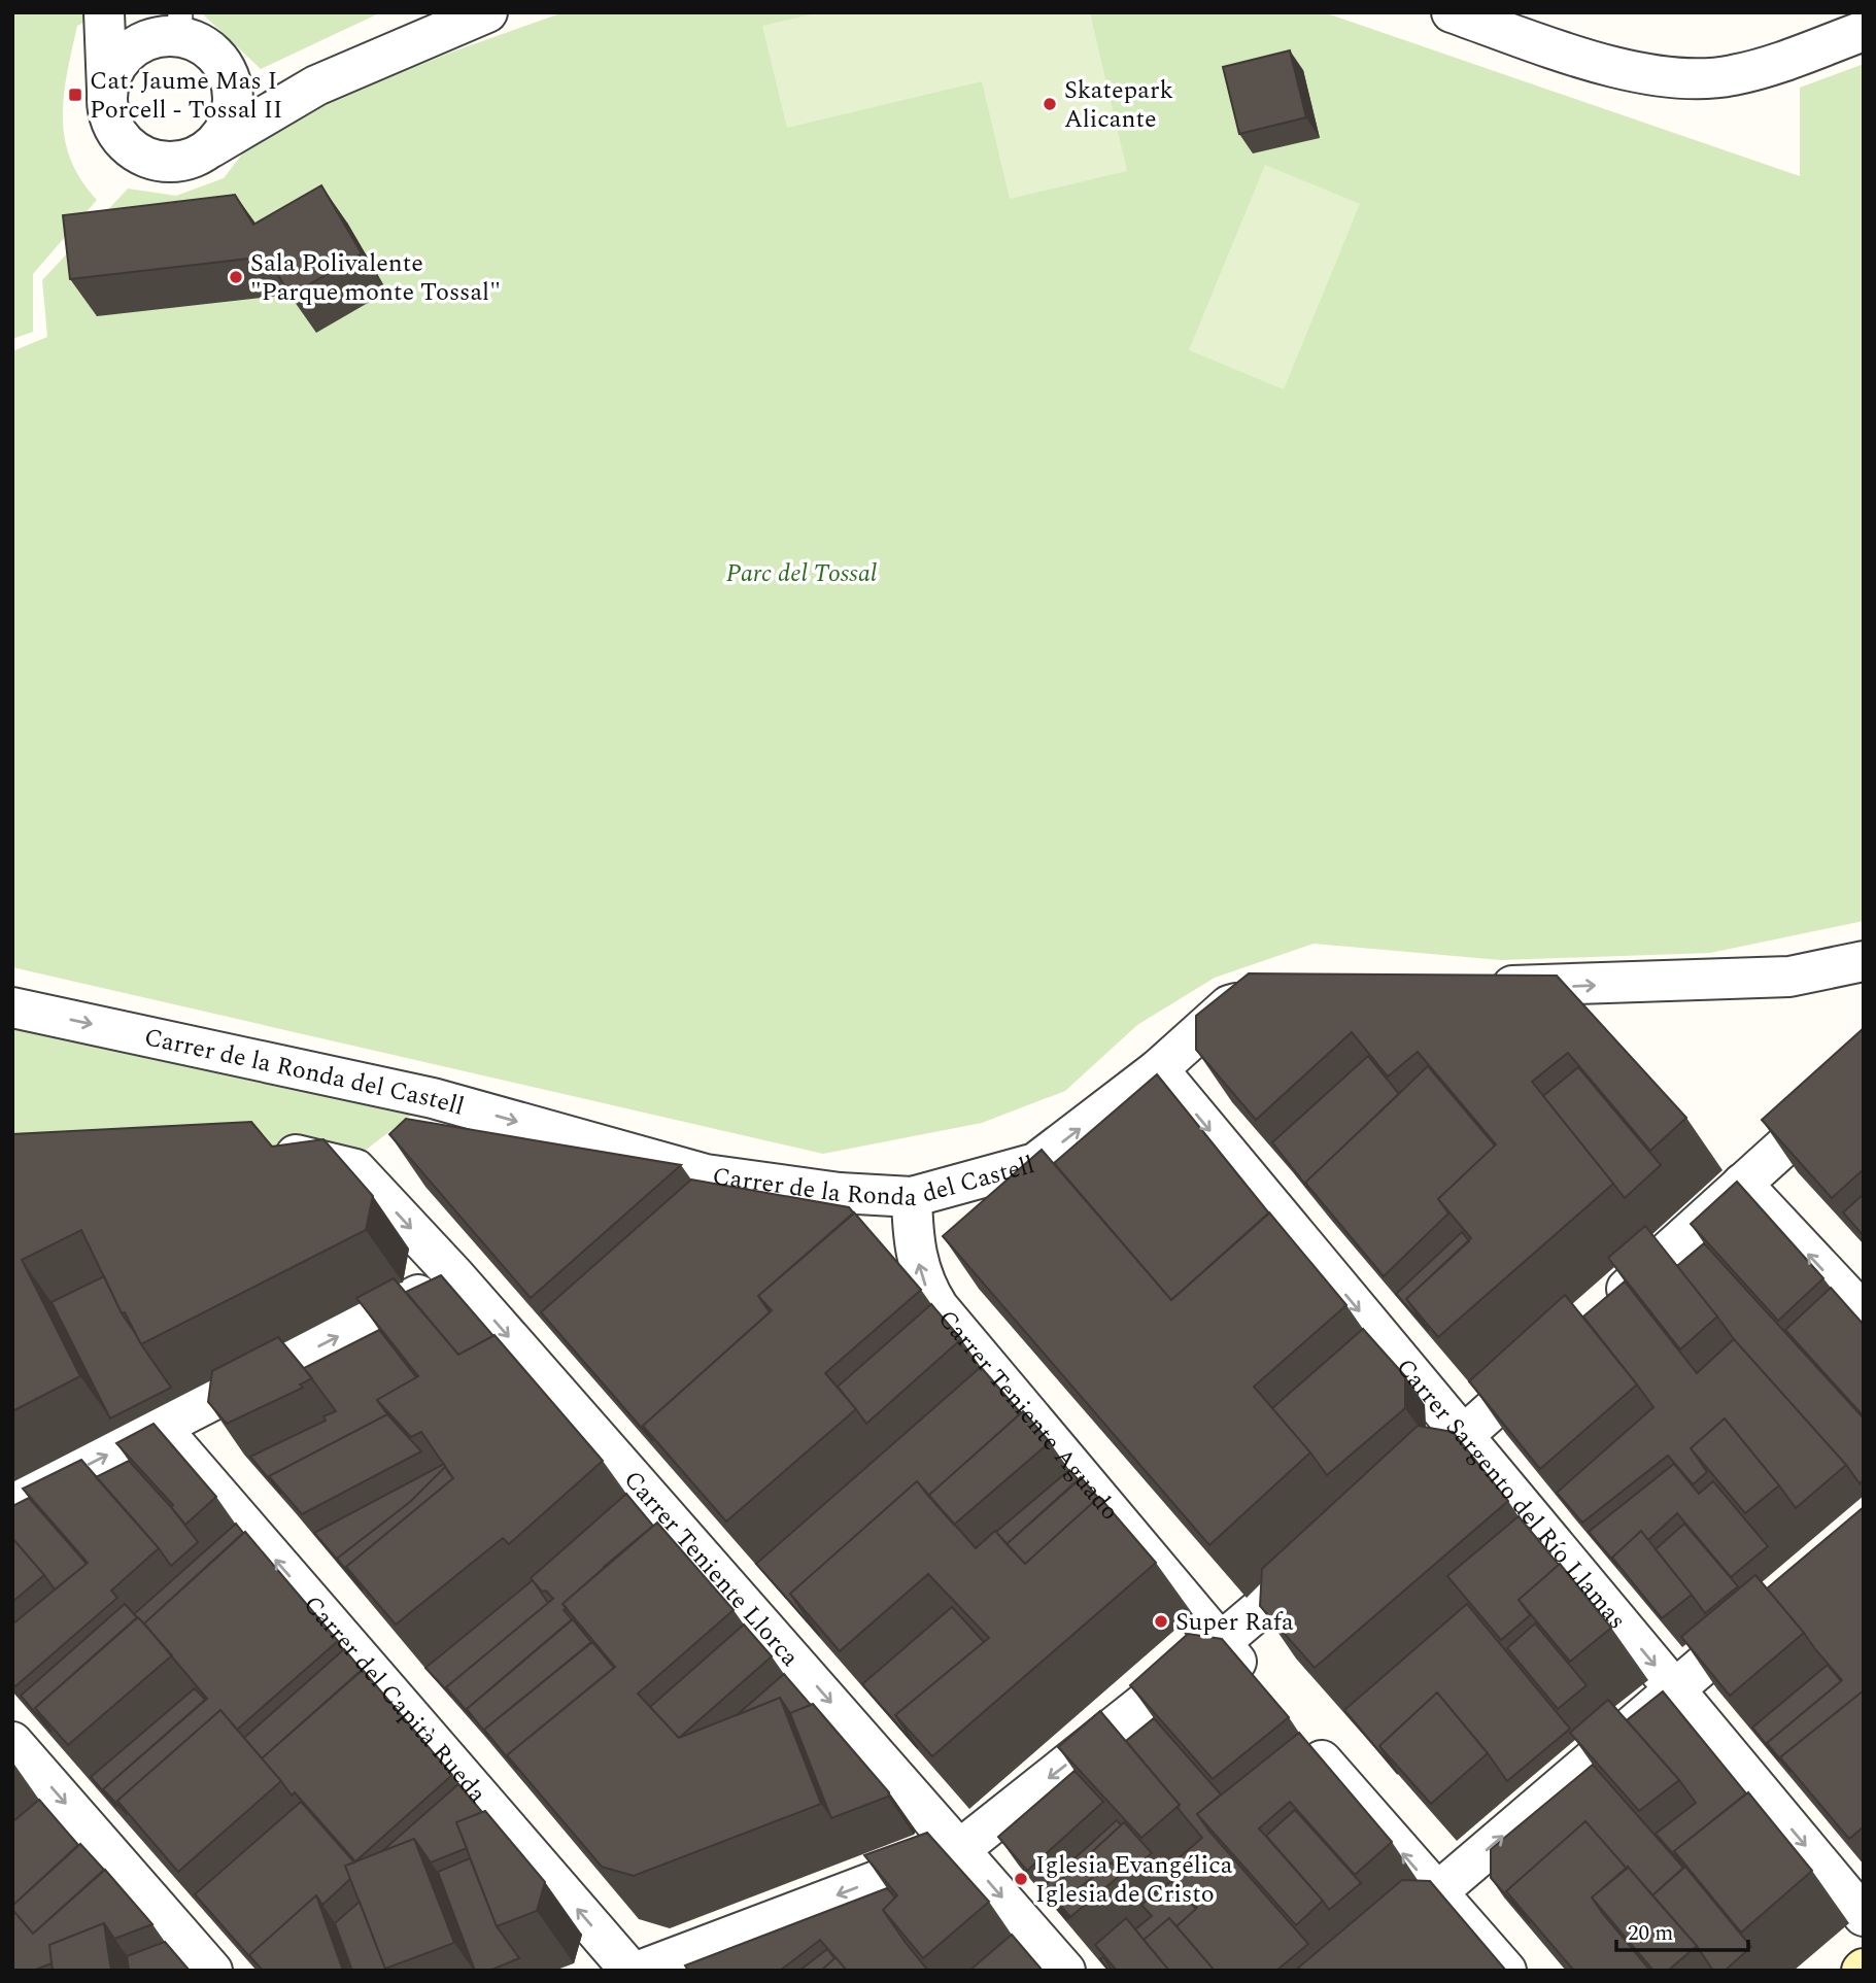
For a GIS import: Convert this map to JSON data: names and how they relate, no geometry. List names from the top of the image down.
{
  "streets": {
    "street": [
      "Carrer de la Ronda del Castell",
      "Carrer Teniente Aguado",
      "Carrer Sargento del Río Llamas",
      "Carrer Teniente Llorca",
      "Carrer del Capità Rueda"
    ]
  },
  "crossings": [
    ["Carrer de la Ronda del Castell", "Carrer Teniente Aguado"],
    ["Carrer de la Ronda del Castell", "Carrer Sargento del Río Llamas"]
  ],
  "one_way": [
    "Carrer de la Ronda del Castell",
    "Carrer Teniente Aguado",
    "Carrer Sargento del Río Llamas",
    "Carrer Teniente Llorca"
  ],
  "parks": ["Parc del Tossal"],
  "places": {
    "transit": ["Cat. Jaume Mas I Porcell - Tossal II"],
    "other": [
      "Skatepark Alicante",
      "Sala Polivalente \"Parque monte Tossal\"",
      "Super Rafa",
      "Iglesia Evangélica Iglesia de Cristo"
    ]
  },
  "scale_bar": "20 m"
}
